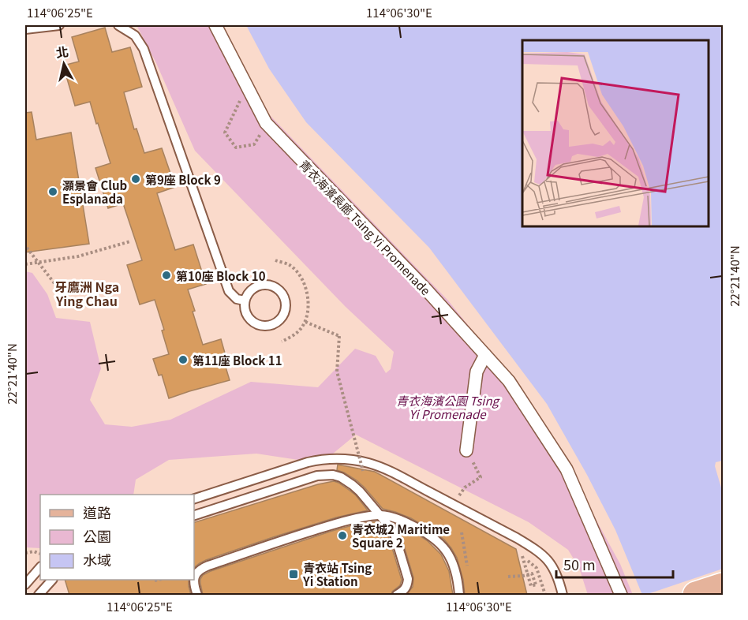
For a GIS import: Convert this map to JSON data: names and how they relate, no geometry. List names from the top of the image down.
{
  "streets": {
    "street": ["青衣海濱長廊 Tsing Yi Promenade"]
  },
  "districts": ["牙鷹洲 Nga Ying Chau"],
  "parks": ["青衣海濱公園 Tsing Yi Promenade"],
  "places": {
    "other": [
      "第9座 Block 9",
      "灝景會 Club Esplanada",
      "第10座 Block 10",
      "第11座 Block 11",
      "青衣城2 Maritime Square 2"
    ],
    "transit": ["青衣站 Tsing Yi Station"]
  },
  "legend": ["道路", "公園", "水域"],
  "scale_bar": "50 m",
  "north": "top",
  "coordinates": ["114°06'25\"E", "114°06'30\"E", "22°21'40\"N"]
}
